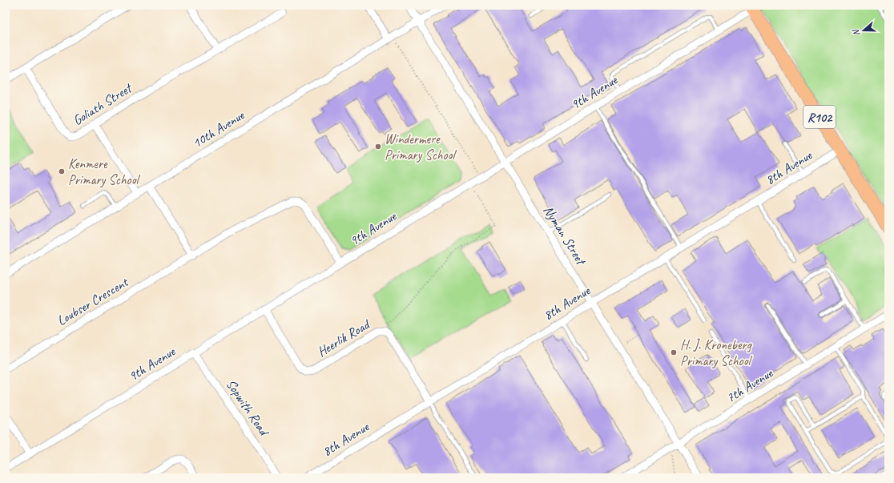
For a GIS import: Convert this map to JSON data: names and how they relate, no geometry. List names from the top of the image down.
{
  "streets": {
    "main road": ["R102"],
    "street": [
      "9th Avenue",
      "Goliath Street",
      "10th Avenue",
      "8th Avenue",
      "Nyman Street",
      "Loubser Crescent",
      "Heerlik Road",
      "7th Avenue",
      "Sopwith Road"
    ]
  },
  "crossings": [
    ["9th Avenue", "R102"],
    ["9th Avenue", "Nyman Street"],
    ["9th Avenue", "Loubser Crescent"],
    ["9th Avenue", "Heerlik Road"],
    ["9th Avenue", "Sopwith Road"],
    ["R102", "8th Avenue"],
    ["10th Avenue", "Nyman Street"],
    ["8th Avenue", "Nyman Street"],
    ["8th Avenue", "Heerlik Road"],
    ["Nyman Street", "7th Avenue"]
  ],
  "places": ["Windermere Primary School", "Kenmere Primary School", "H. J. Kroneberg Primary School"],
  "north": "left"
}
